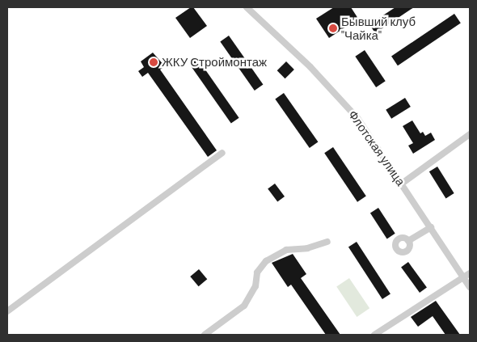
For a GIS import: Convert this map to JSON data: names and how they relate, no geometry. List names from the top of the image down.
{
  "streets": {
    "street": ["Флотская улица"]
  },
  "places": ["Бывший клуб \"Чайка\"", "ЖКУ Строймонтаж"]
}
